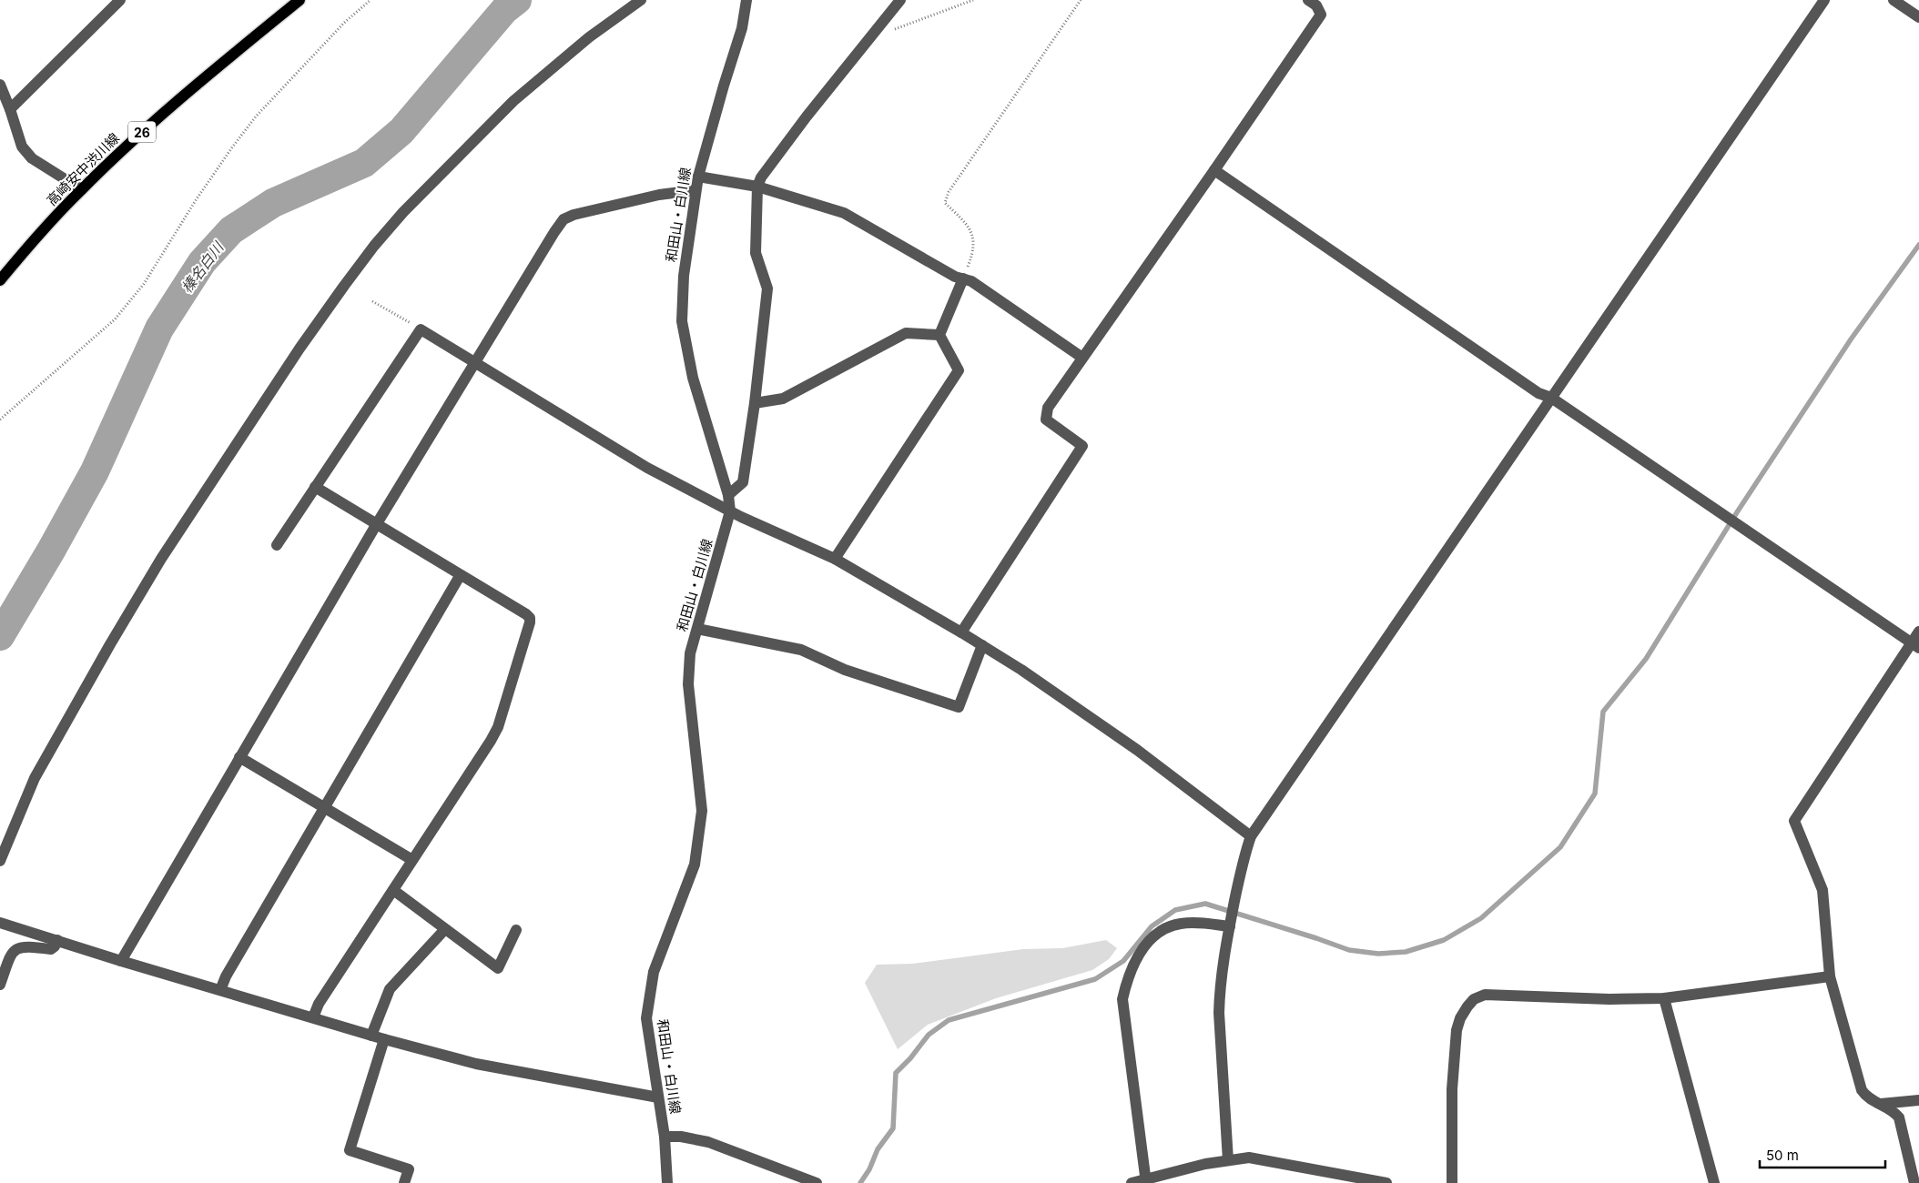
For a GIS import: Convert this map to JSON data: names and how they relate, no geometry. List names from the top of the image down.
{
  "streets": {
    "main road": ["26", "高崎安中渋川線"],
    "street": ["和田山・白川線"]
  },
  "water": ["榛名白川"],
  "scale_bar": "50 m"
}
